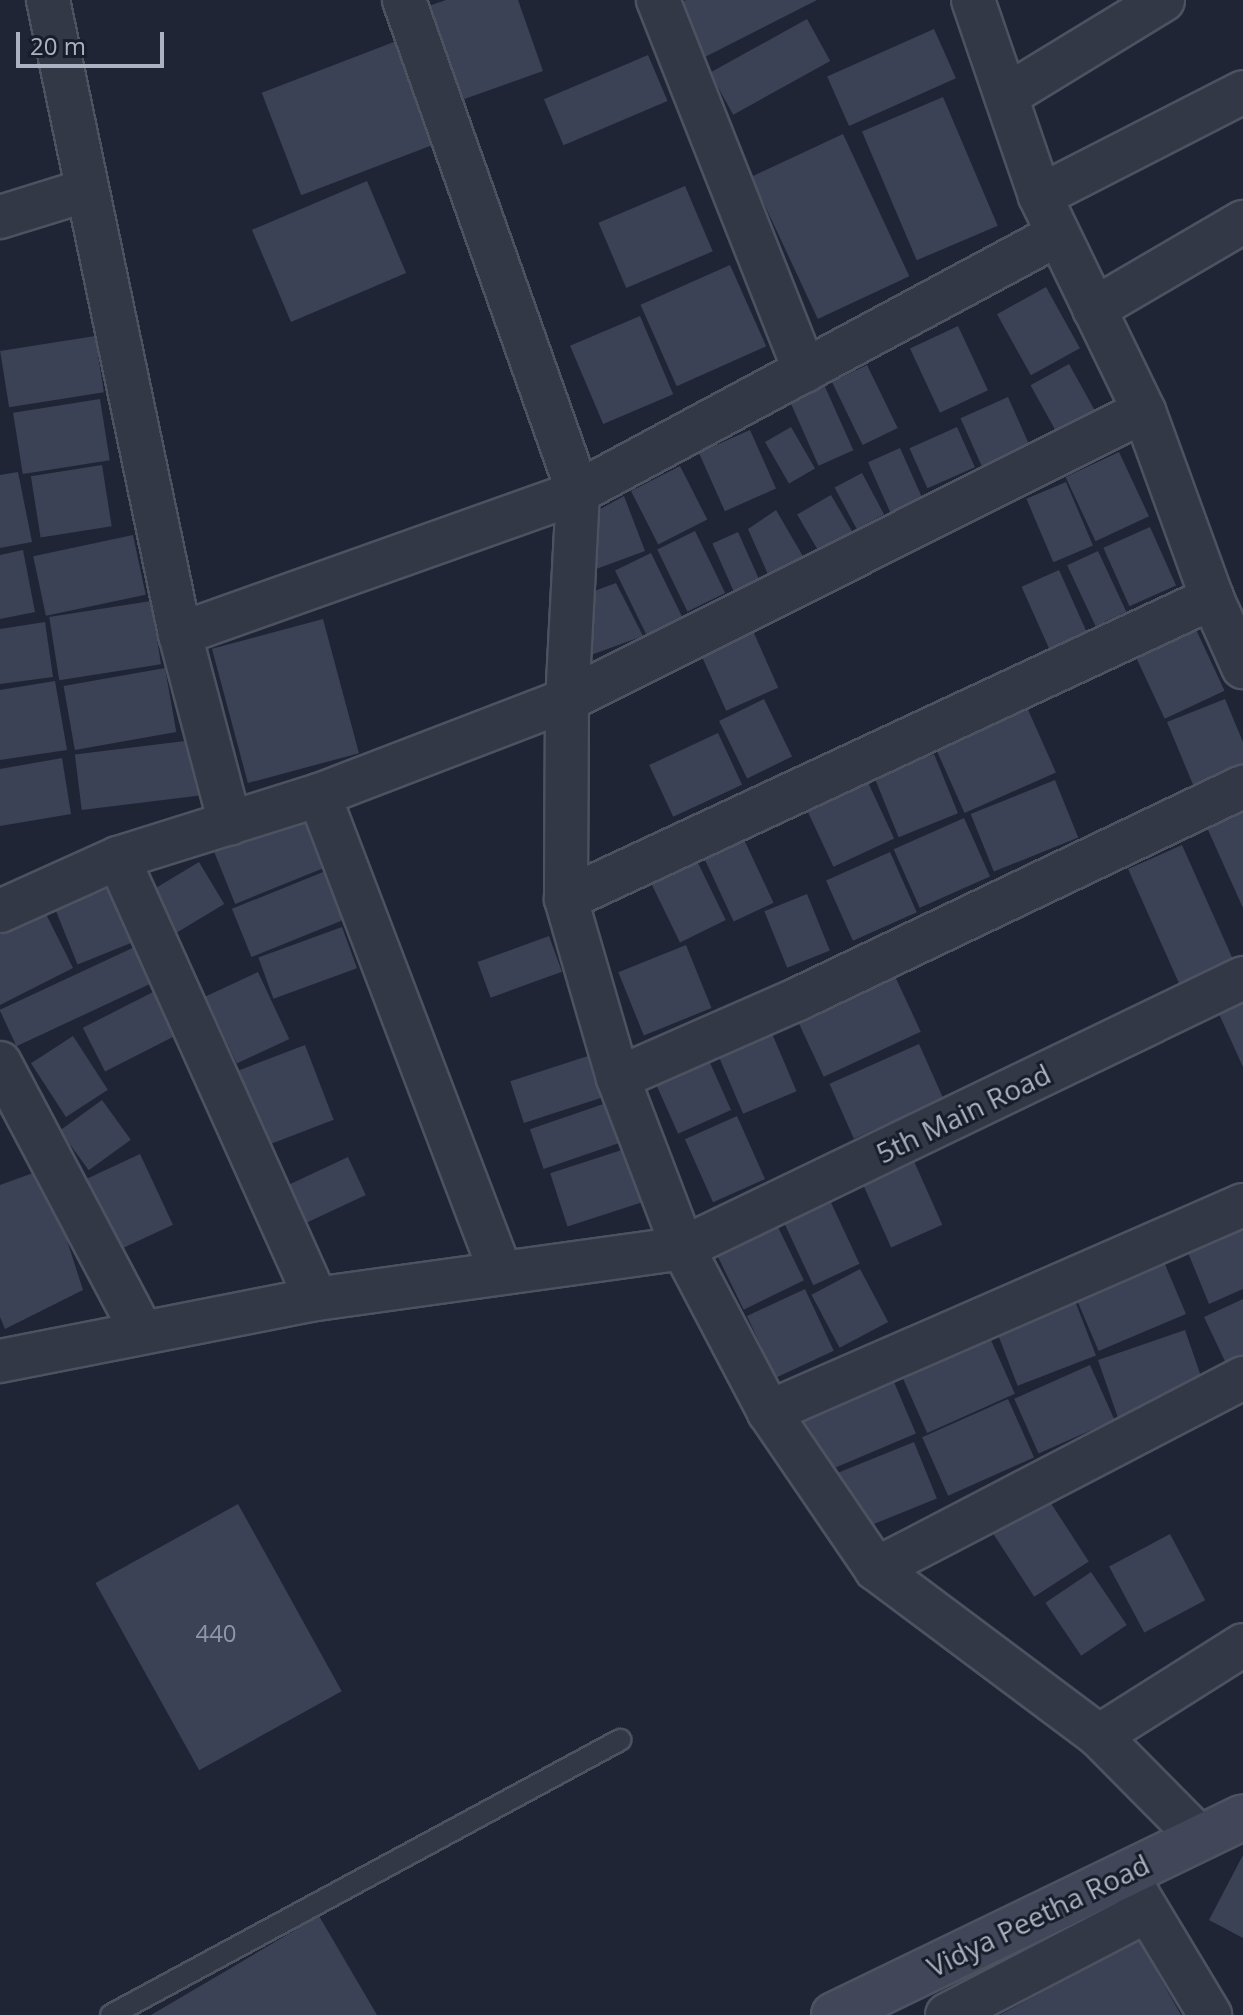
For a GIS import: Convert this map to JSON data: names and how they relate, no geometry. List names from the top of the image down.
{
  "streets": {
    "street": ["5th Main Road", "Vidya Peetha Road"]
  },
  "house_numbers": ["440"],
  "scale_bar": "20 m"
}
